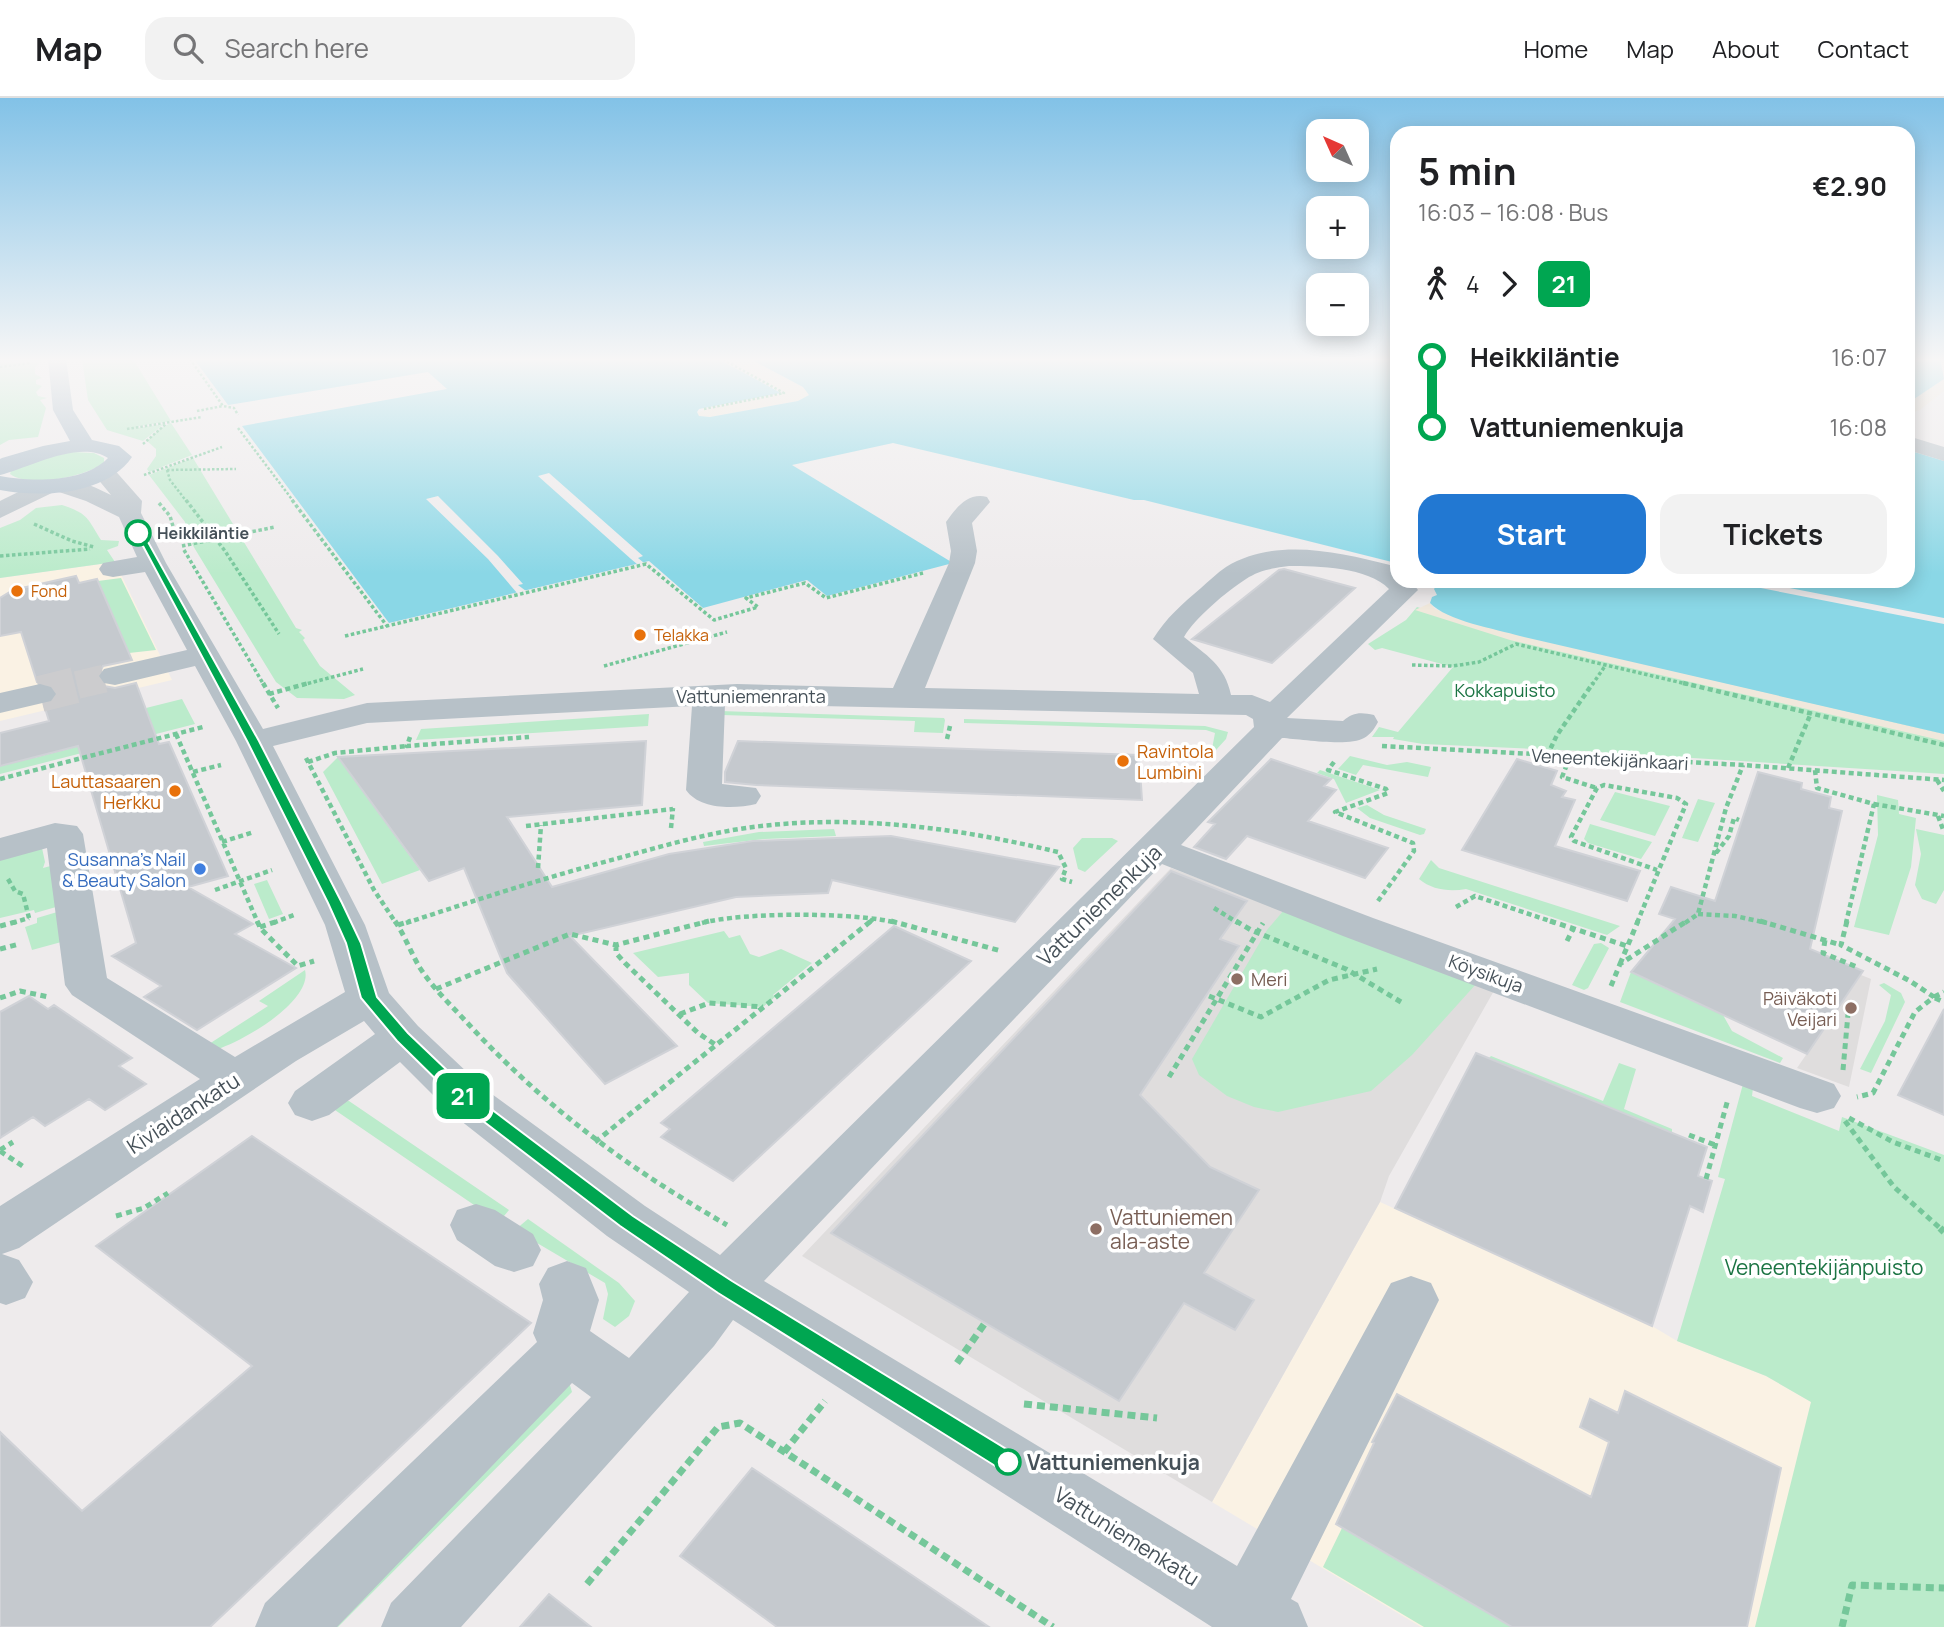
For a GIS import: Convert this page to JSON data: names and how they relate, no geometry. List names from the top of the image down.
{
  "streets": {
    "street": [
      "Vattuniemenranta",
      "Vattuniemenkuja",
      "Köysikuja",
      "Kiviaidankatu",
      "Vattuniemenkatu"
    ],
    "path": ["Veneentekijänkaari"]
  },
  "crossings": [
    ["Vattuniemenranta", "Vattuniemenkuja"],
    ["Vattuniemenranta", "Vattuniemenkatu"],
    ["Vattuniemenkuja", "Köysikuja"],
    ["Vattuniemenkuja", "Vattuniemenkatu"],
    ["Kiviaidankatu", "Vattuniemenkatu"]
  ],
  "parks": ["Kokkapuisto", "Veneentekijänpuisto"],
  "places": [
    "Heikkiläntie",
    "Fond",
    "Telakka",
    "Ravintola Lumbini",
    "Lauttasaaren Herkku",
    "Susanna's Nail & Beauty Salon",
    "Meri",
    "Päiväkoti Veijari",
    "Vattuniemen ala-aste",
    "Vattuniemenkuja"
  ],
  "lines": ["bus line 21"],
  "north": "top left",
  "page": {
    "header": "Map",
    "search": "Search here",
    "nav": [
      "Home",
      "Map",
      "About",
      "Contact"
    ],
    "on_map": "21",
    "map_buttons": ["+", "−"],
    "heading": ["5 min", "16:03 – 16:08 · Bus", "€2.90"],
    "legs": ["4", "21"],
    "list": [
      {
        "name": "Heikkiläntie",
        "value": "16:07"
      },
      {
        "name": "Vattuniemenkuja",
        "value": "16:08"
      }
    ],
    "buttons": ["Start", "Tickets"]
  }
}
